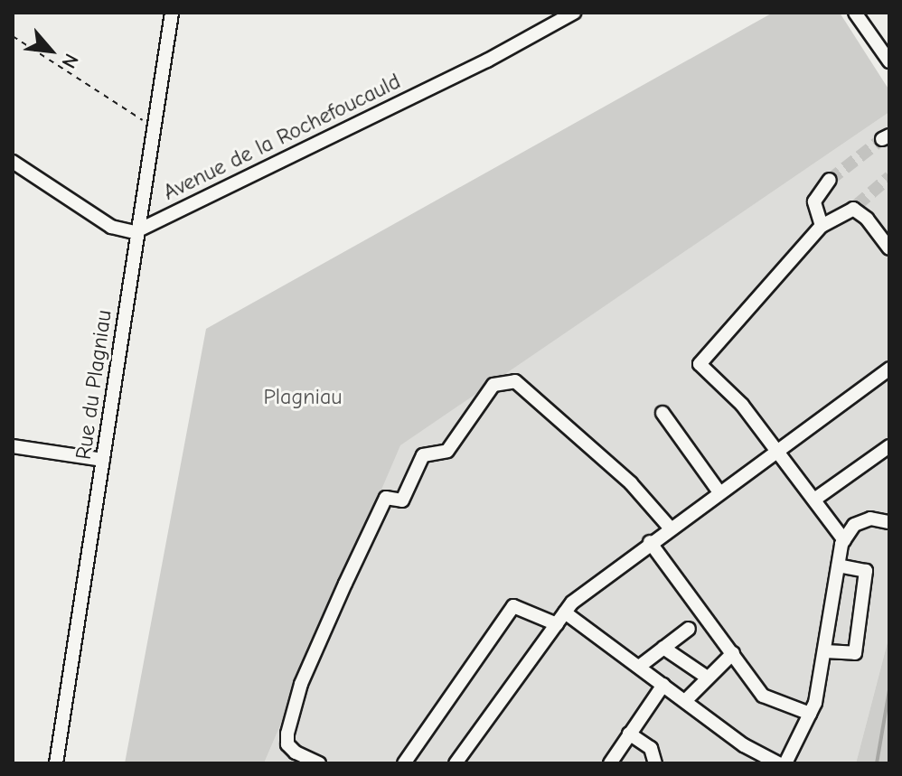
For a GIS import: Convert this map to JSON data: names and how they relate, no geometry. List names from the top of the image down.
{
  "streets": {
    "street": ["Avenue de la Rochefoucauld", "Rue du Plagniau"]
  },
  "crossings": [
    ["Avenue de la Rochefoucauld", "Rue du Plagniau"]
  ],
  "parks": ["Plagniau"],
  "north": "bottom right"
}
